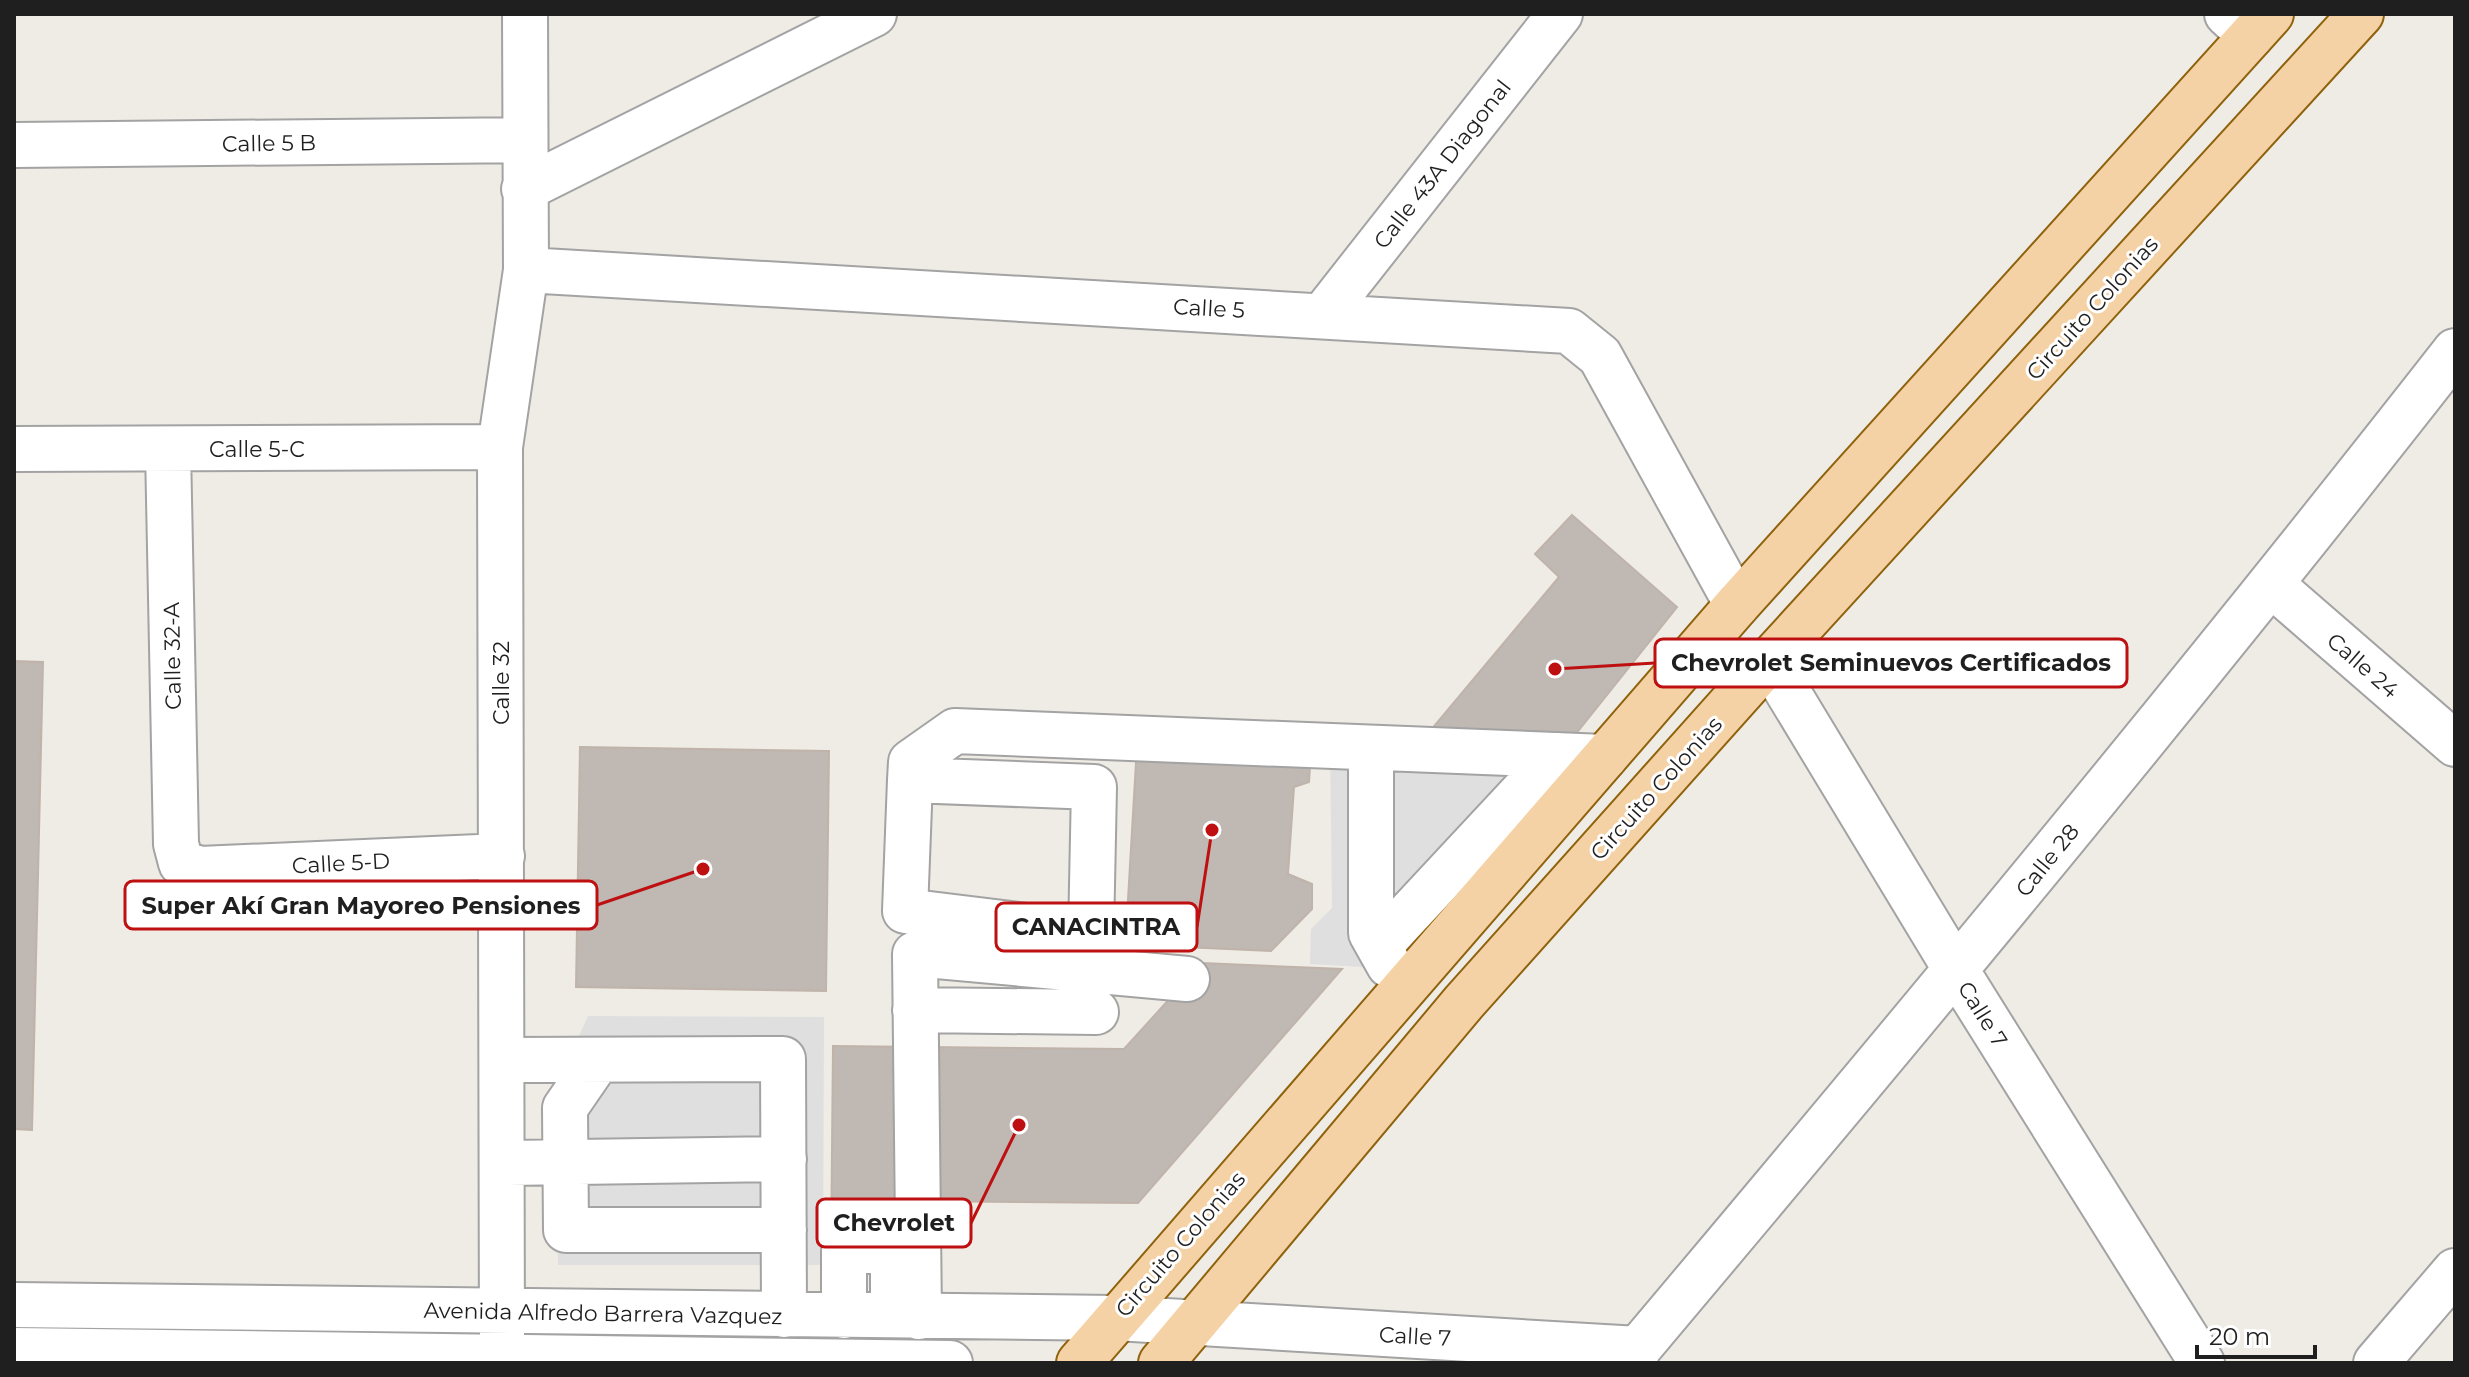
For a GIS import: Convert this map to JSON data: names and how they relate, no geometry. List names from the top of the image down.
{
  "streets": {
    "main road": ["Circuito Colonias"],
    "street": [
      "Calle 5 B",
      "Calle 43A Diagonal",
      "Calle 5",
      "Calle 5-C",
      "Calle 32-A",
      "Calle 24",
      "Calle 32",
      "Calle 28",
      "Calle 5-D",
      "Calle 7",
      "Avenida Alfredo Barrera Vazquez"
    ]
  },
  "crossings": [
    ["Calle 5 B", "Calle 32"],
    ["Calle 43A Diagonal", "Calle 5"],
    ["Calle 5", "Circuito Colonias"],
    ["Calle 5", "Calle 32"],
    ["Circuito Colonias", "Calle 7"],
    ["Circuito Colonias", "Avenida Alfredo Barrera Vazquez"],
    ["Calle 5-C", "Calle 32-A"],
    ["Calle 5-C", "Calle 32"],
    ["Calle 32-A", "Calle 5-D"],
    ["Calle 24", "Calle 28"],
    ["Calle 32", "Calle 5-D"],
    ["Calle 32", "Avenida Alfredo Barrera Vazquez"],
    ["Calle 28", "Calle 7"],
    ["Calle 7", "Avenida Alfredo Barrera Vazquez"]
  ],
  "places": [
    "Chevrolet Seminuevos Certificados",
    "CANACINTRA",
    "Super Akí Gran Mayoreo Pensiones",
    "Chevrolet"
  ],
  "scale_bar": "20 m"
}
